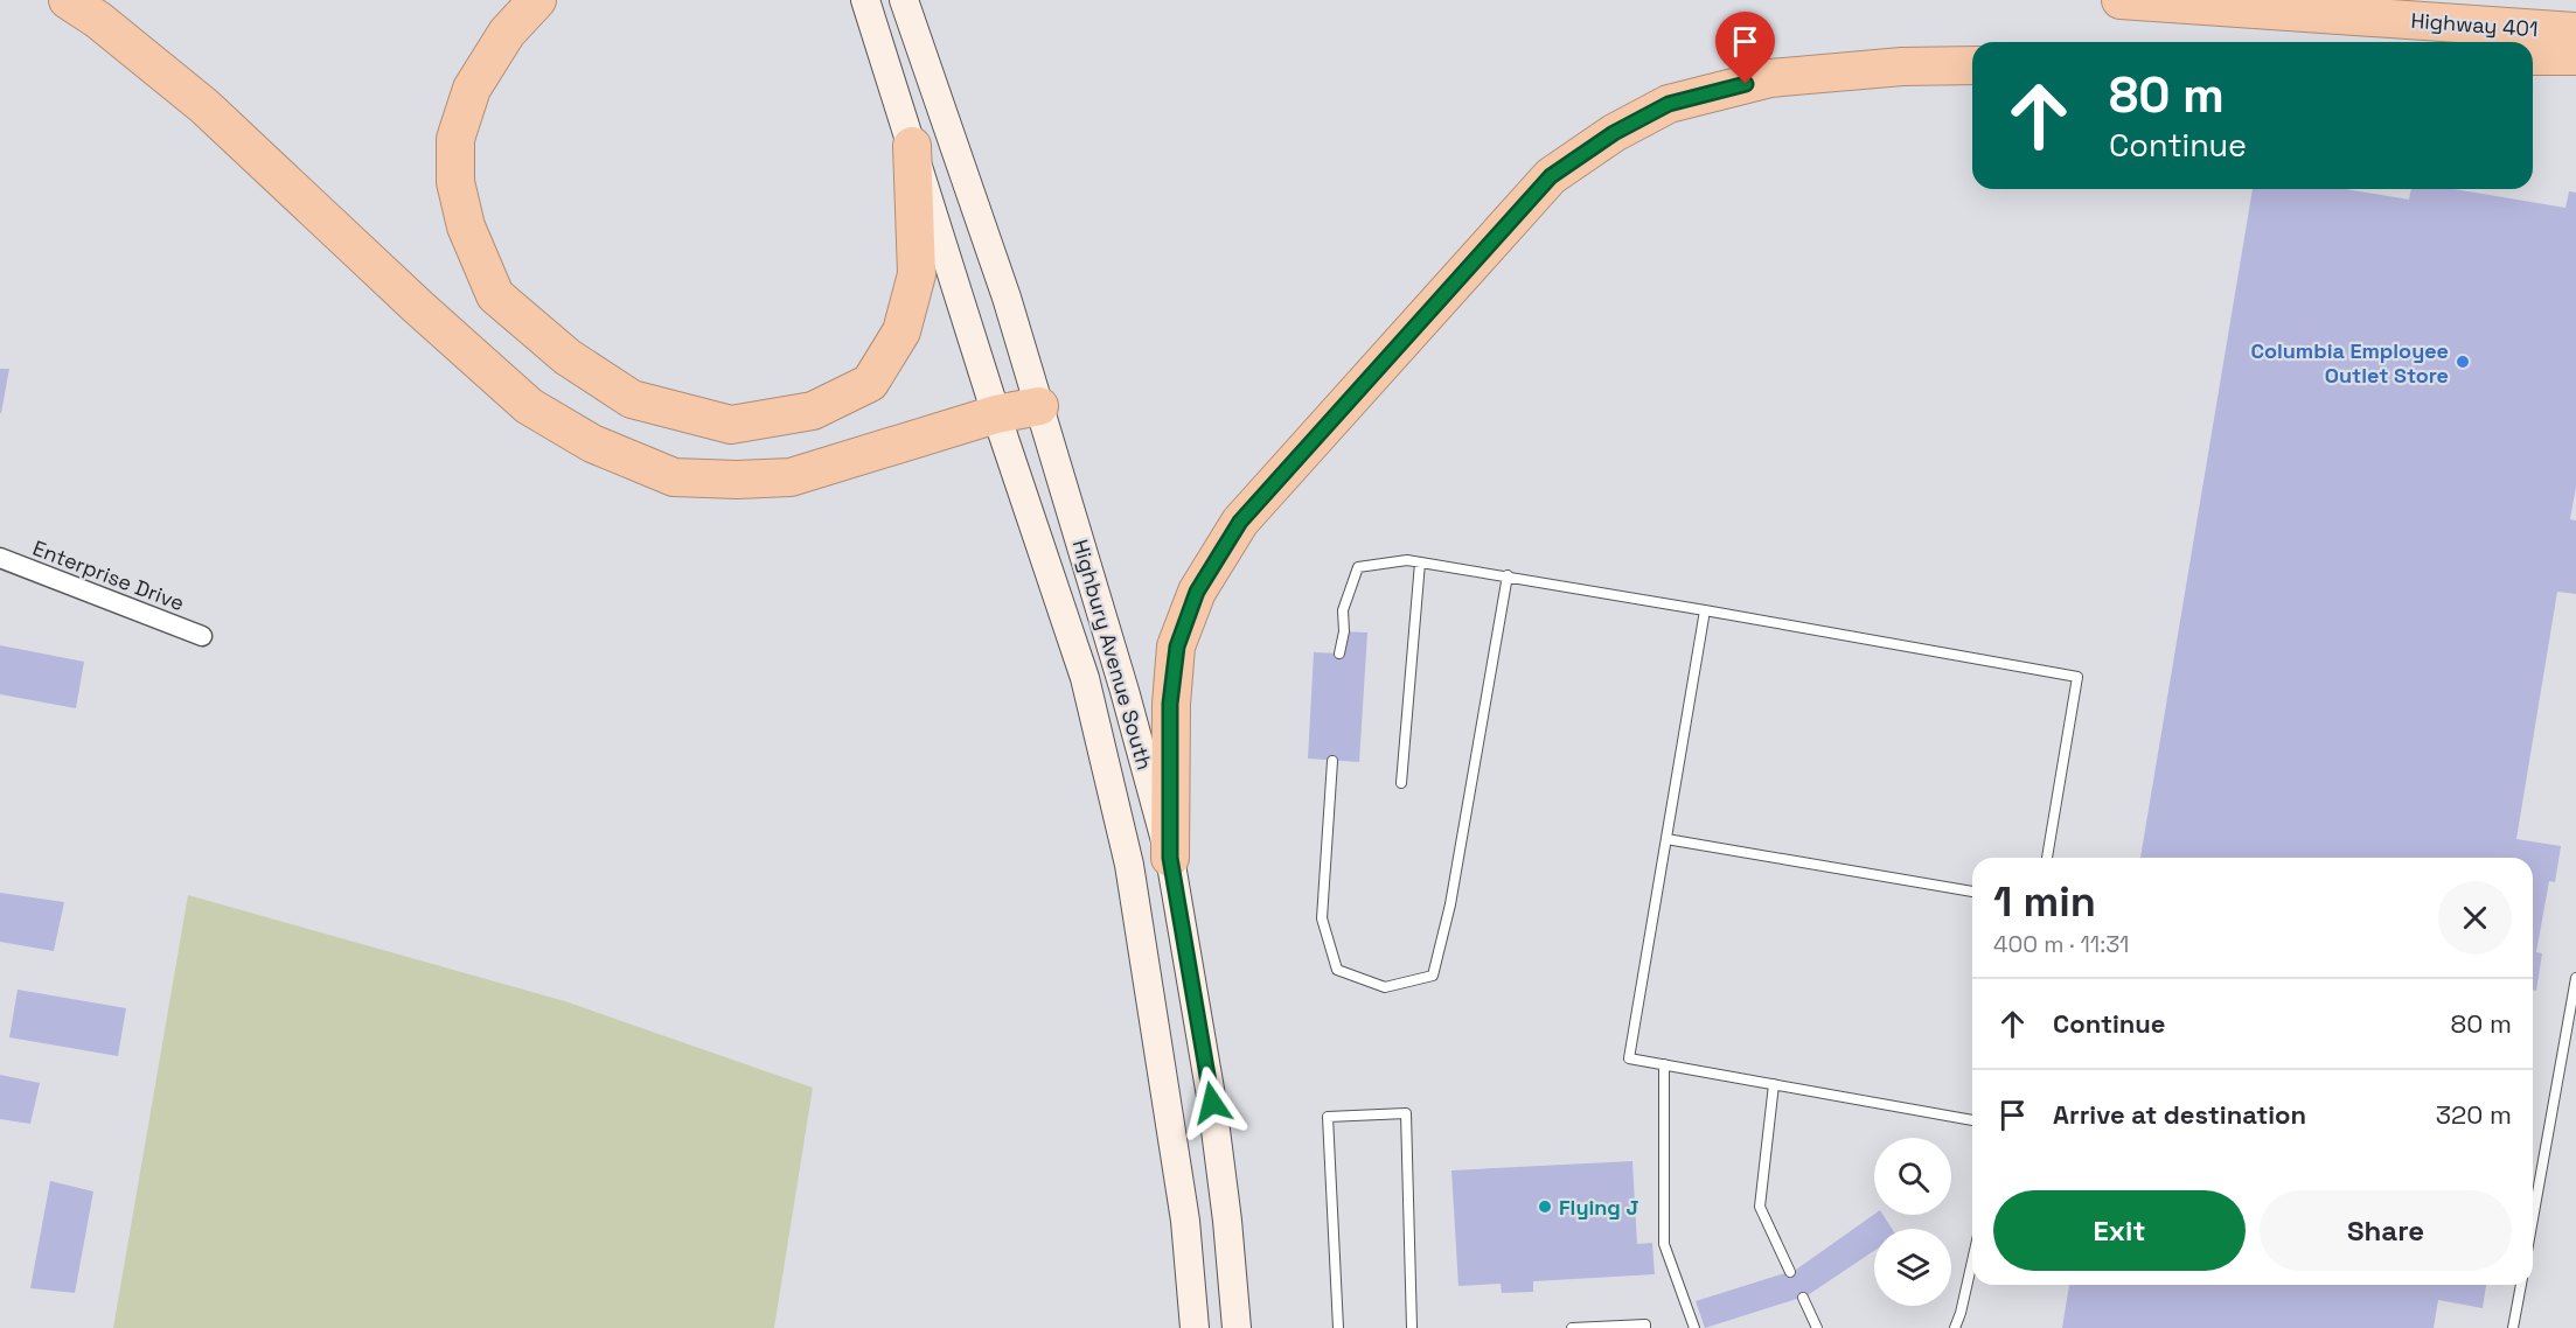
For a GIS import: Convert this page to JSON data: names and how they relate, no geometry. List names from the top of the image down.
{
  "streets": {
    "highway": ["Highway 401"],
    "main road": ["Highbury Avenue South"],
    "street": ["Enterprise Drive"]
  },
  "places": ["Columbia Employee Outlet Store", "Flying J"],
  "page": {
    "turn": ["80 m", "Continue"],
    "heading": ["1 min", "400 m · 11:31"],
    "list": [
      {
        "name": "Continue",
        "value": "80 m"
      },
      {
        "name": "Arrive at destination",
        "value": "320 m"
      }
    ],
    "buttons": ["Exit", "Share"]
  }
}
